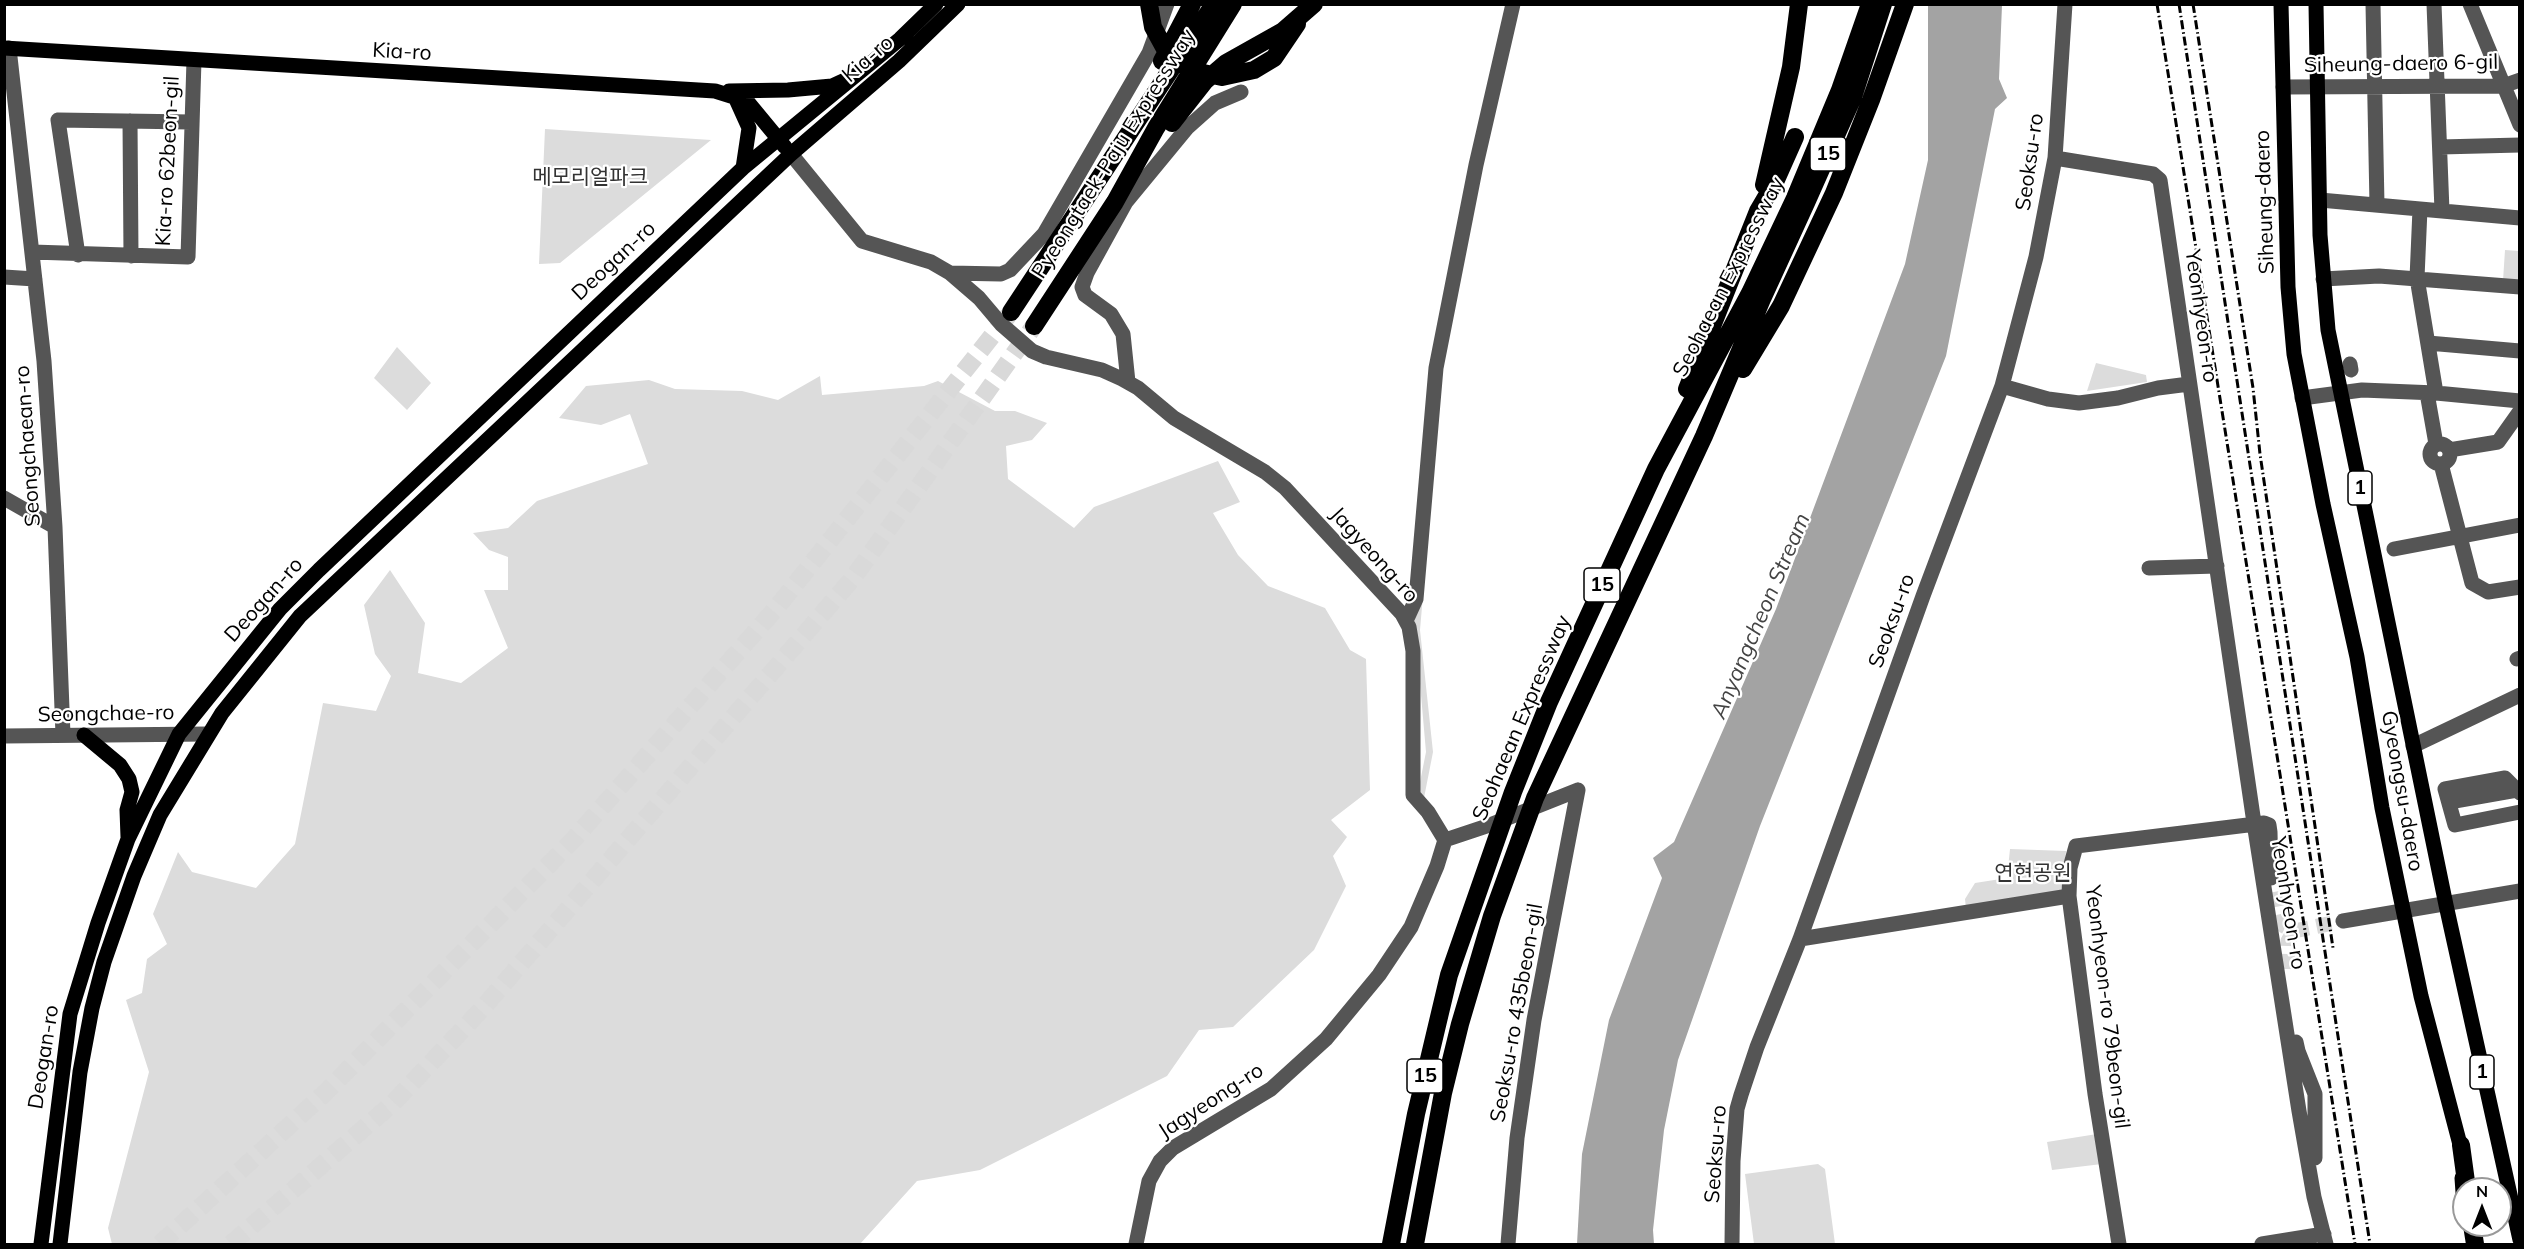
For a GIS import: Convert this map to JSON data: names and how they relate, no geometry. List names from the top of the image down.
{
  "streets": {
    "highway": ["Pyeongtaek-Paju Expressway", "15", "Seohaean Expressway"],
    "main road": [
      "Kia-ro",
      "Siheung-daero",
      "Deogan-ro",
      "1",
      "Gyeongsu-daero"
    ],
    "street": [
      "Siheung-daero 6-gil",
      "Kia-ro 62beon-gil",
      "Seoksu-ro",
      "Yeonhyeon-ro",
      "Seongchaean-ro",
      "Jagyeong-ro",
      "Seongchae-ro",
      "Yeonhyeon-ro 79beon-gil",
      "Seoksu-ro 435beon-gil"
    ]
  },
  "crossings": [
    ["Kia-ro", "Kia-ro 62beon-gil"],
    ["Kia-ro", "Deogan-ro"],
    ["Kia-ro", "Seongchaean-ro"],
    ["Kia-ro", "Jagyeong-ro"],
    ["Siheung-daero 6-gil", "Siheung-daero"],
    ["Siheung-daero 6-gil", "1"],
    ["Kia-ro 62beon-gil", "Seongchaean-ro"],
    ["Seoksu-ro", "Yeonhyeon-ro"],
    ["Siheung-daero", "Gyeongsu-daero"],
    ["Deogan-ro", "Jagyeong-ro"],
    ["Deogan-ro", "Seongchae-ro"],
    ["Yeonhyeon-ro", "Yeonhyeon-ro 79beon-gil"],
    ["Seongchaean-ro", "Seongchae-ro"],
    ["1", "Gyeongsu-daero"],
    ["Jagyeong-ro", "Seoksu-ro 435beon-gil"]
  ],
  "water": ["Anyangcheon Stream"],
  "parks": ["메모리얼파크", "연현공원"],
  "north": "top"
}
